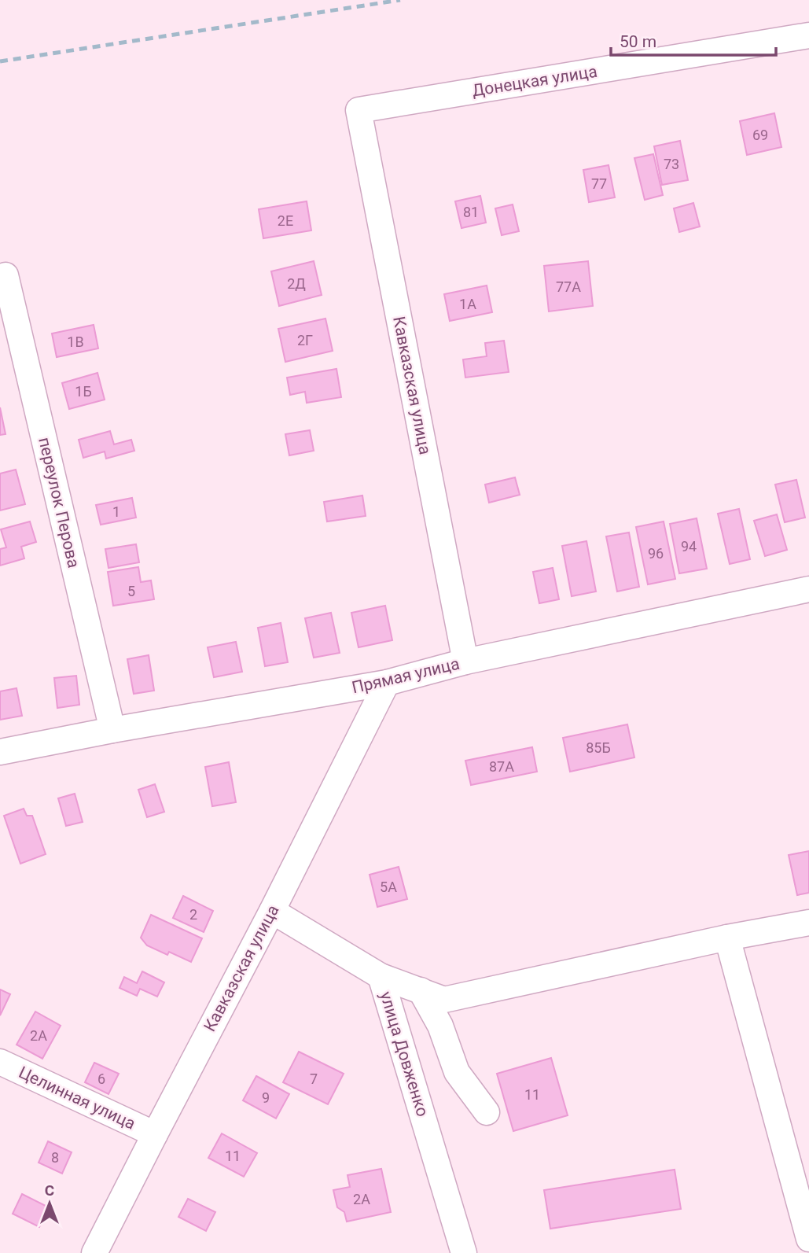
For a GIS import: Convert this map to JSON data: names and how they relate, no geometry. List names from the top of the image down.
{
  "streets": {
    "street": [
      "Донецкая улица",
      "Кавказская улица",
      "переулок Перова",
      "Прямая улица",
      "улица Довженко",
      "Целинная улица"
    ]
  },
  "crossings": [
    ["Донецкая улица", "Кавказская улица"],
    ["Кавказская улица", "Прямая улица"],
    ["Кавказская улица", "улица Довженко"],
    ["Кавказская улица", "Целинная улица"],
    ["переулок Перова", "Прямая улица"]
  ],
  "house_numbers": [
    "69",
    "73",
    "77",
    "81",
    "2Е",
    "2Д",
    "77А",
    "1А",
    "2Г",
    "1В",
    "1Б",
    "1",
    "94",
    "96",
    "5",
    "85Б",
    "87А",
    "5А",
    "2",
    "2А",
    "6",
    "7",
    "11",
    "9",
    "11",
    "8",
    "2А"
  ],
  "scale_bar": "50 m",
  "north": "top"
}
